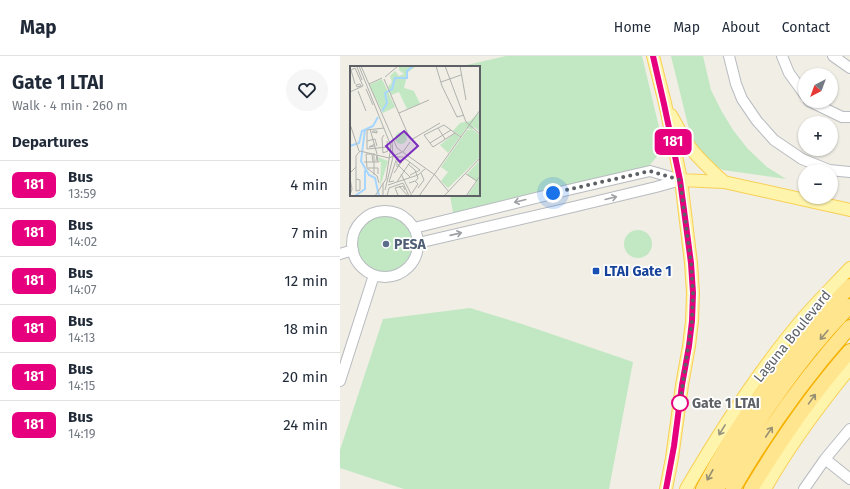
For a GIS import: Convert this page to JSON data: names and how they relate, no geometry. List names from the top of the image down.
{
  "streets": {
    "main road": ["Laguna Boulevard"]
  },
  "places": {
    "other": ["PESA", "Gate 1 LTAI"],
    "transit": ["LTAI Gate 1"]
  },
  "lines": ["bus line 181"],
  "north": "bottom left",
  "page": {
    "header": "Map",
    "nav": [
      "Home",
      "Map",
      "About",
      "Contact"
    ],
    "heading": [
      ["Gate 1 LTAI", "Walk · 4 min · 260 m"],
      "Departures"
    ],
    "on_map": "181",
    "map_buttons": ["+", "−"],
    "list": [
      {
        "mark": "181",
        "name": "Bus",
        "note": "13:59",
        "value": "4 min"
      },
      {
        "mark": "181",
        "name": "Bus",
        "note": "14:02",
        "value": "7 min"
      },
      {
        "mark": "181",
        "name": "Bus",
        "note": "14:07",
        "value": "12 min"
      },
      {
        "mark": "181",
        "name": "Bus",
        "note": "14:13",
        "value": "18 min"
      },
      {
        "mark": "181",
        "name": "Bus",
        "note": "14:15",
        "value": "20 min"
      },
      {
        "mark": "181",
        "name": "Bus",
        "note": "14:19",
        "value": "24 min"
      }
    ]
  }
}
